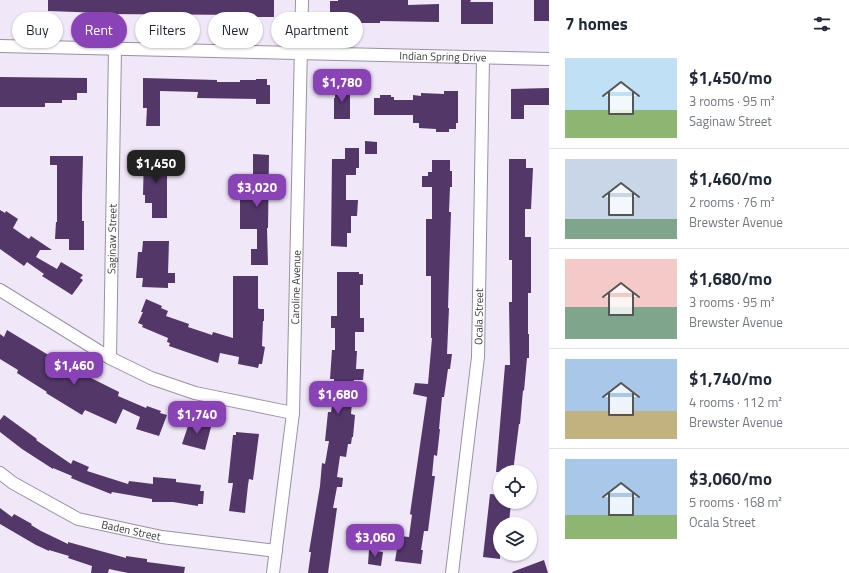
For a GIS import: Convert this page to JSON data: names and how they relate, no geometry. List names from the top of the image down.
{
  "streets": {
    "street": [
      "Indian Spring Drive",
      "Saginaw Street",
      "Caroline Avenue",
      "Ocala Street",
      "Baden Street"
    ]
  },
  "crossings": [
    ["Indian Spring Drive", "Saginaw Street"],
    ["Indian Spring Drive", "Caroline Avenue"],
    ["Indian Spring Drive", "Ocala Street"],
    ["Caroline Avenue", "Baden Street"]
  ],
  "page": {
    "heading": "7 homes",
    "chip": [
      "Buy",
      "Rent",
      "Filters",
      "New",
      "Apartment"
    ],
    "list": [
      {
        "name": "$1,450/mo",
        "note": "3 rooms · 95 m² · Saginaw Street"
      },
      {
        "name": "$1,460/mo",
        "note": "2 rooms · 76 m² · Brewster Avenue"
      },
      {
        "name": "$1,680/mo",
        "note": "3 rooms · 95 m² · Brewster Avenue"
      },
      {
        "name": "$1,740/mo",
        "note": "4 rooms · 112 m² · Brewster Avenue"
      },
      {
        "name": "$3,060/mo",
        "note": "5 rooms · 168 m² · Ocala Street"
      }
    ],
    "price": [
      "$1,780",
      "$1,450",
      "$3,020",
      "$1,460",
      "$1,680",
      "$1,740",
      "$3,060"
    ]
  }
}
